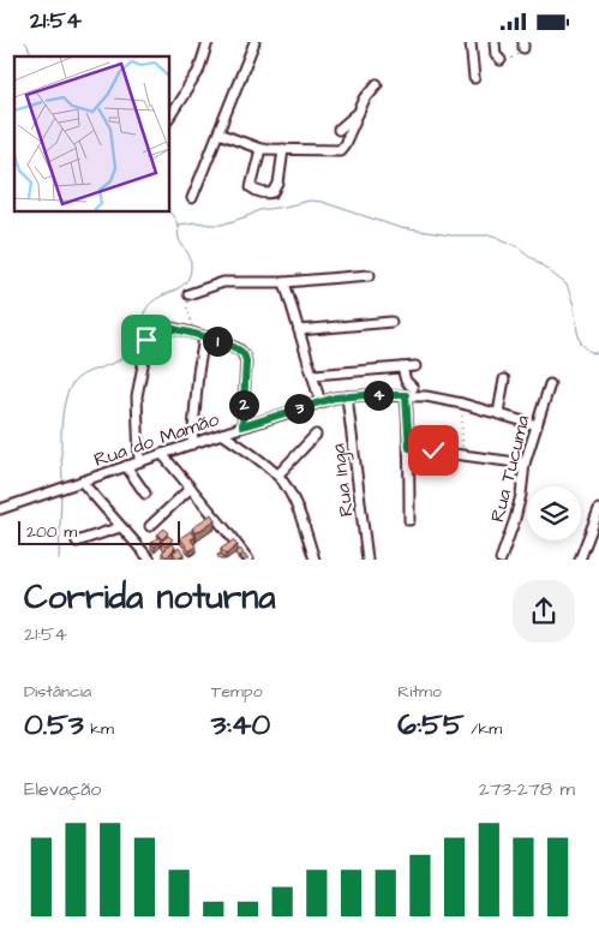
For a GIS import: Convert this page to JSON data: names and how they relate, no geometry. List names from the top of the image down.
{
  "streets": {
    "street": ["Rua do Mamão", "Rua Tucuma", "Rua Inga"]
  },
  "crossings": [
    ["Rua do Mamão", "Rua Tucuma"],
    ["Rua do Mamão", "Rua Inga"]
  ],
  "scale_bar": "200 m",
  "page": {
    "status": "21:54",
    "pins": [
      "1",
      "4",
      "2",
      "3"
    ],
    "scale": "200 m",
    "heading": ["Corrida noturna", "21:54"],
    "stats": [
      ["Distância", "0.53 km"],
      ["Tempo", "3:40"],
      ["Ritmo", "6:55 /km"]
    ],
    "chart": ["Elevação", "273–278 m"]
  }
}
